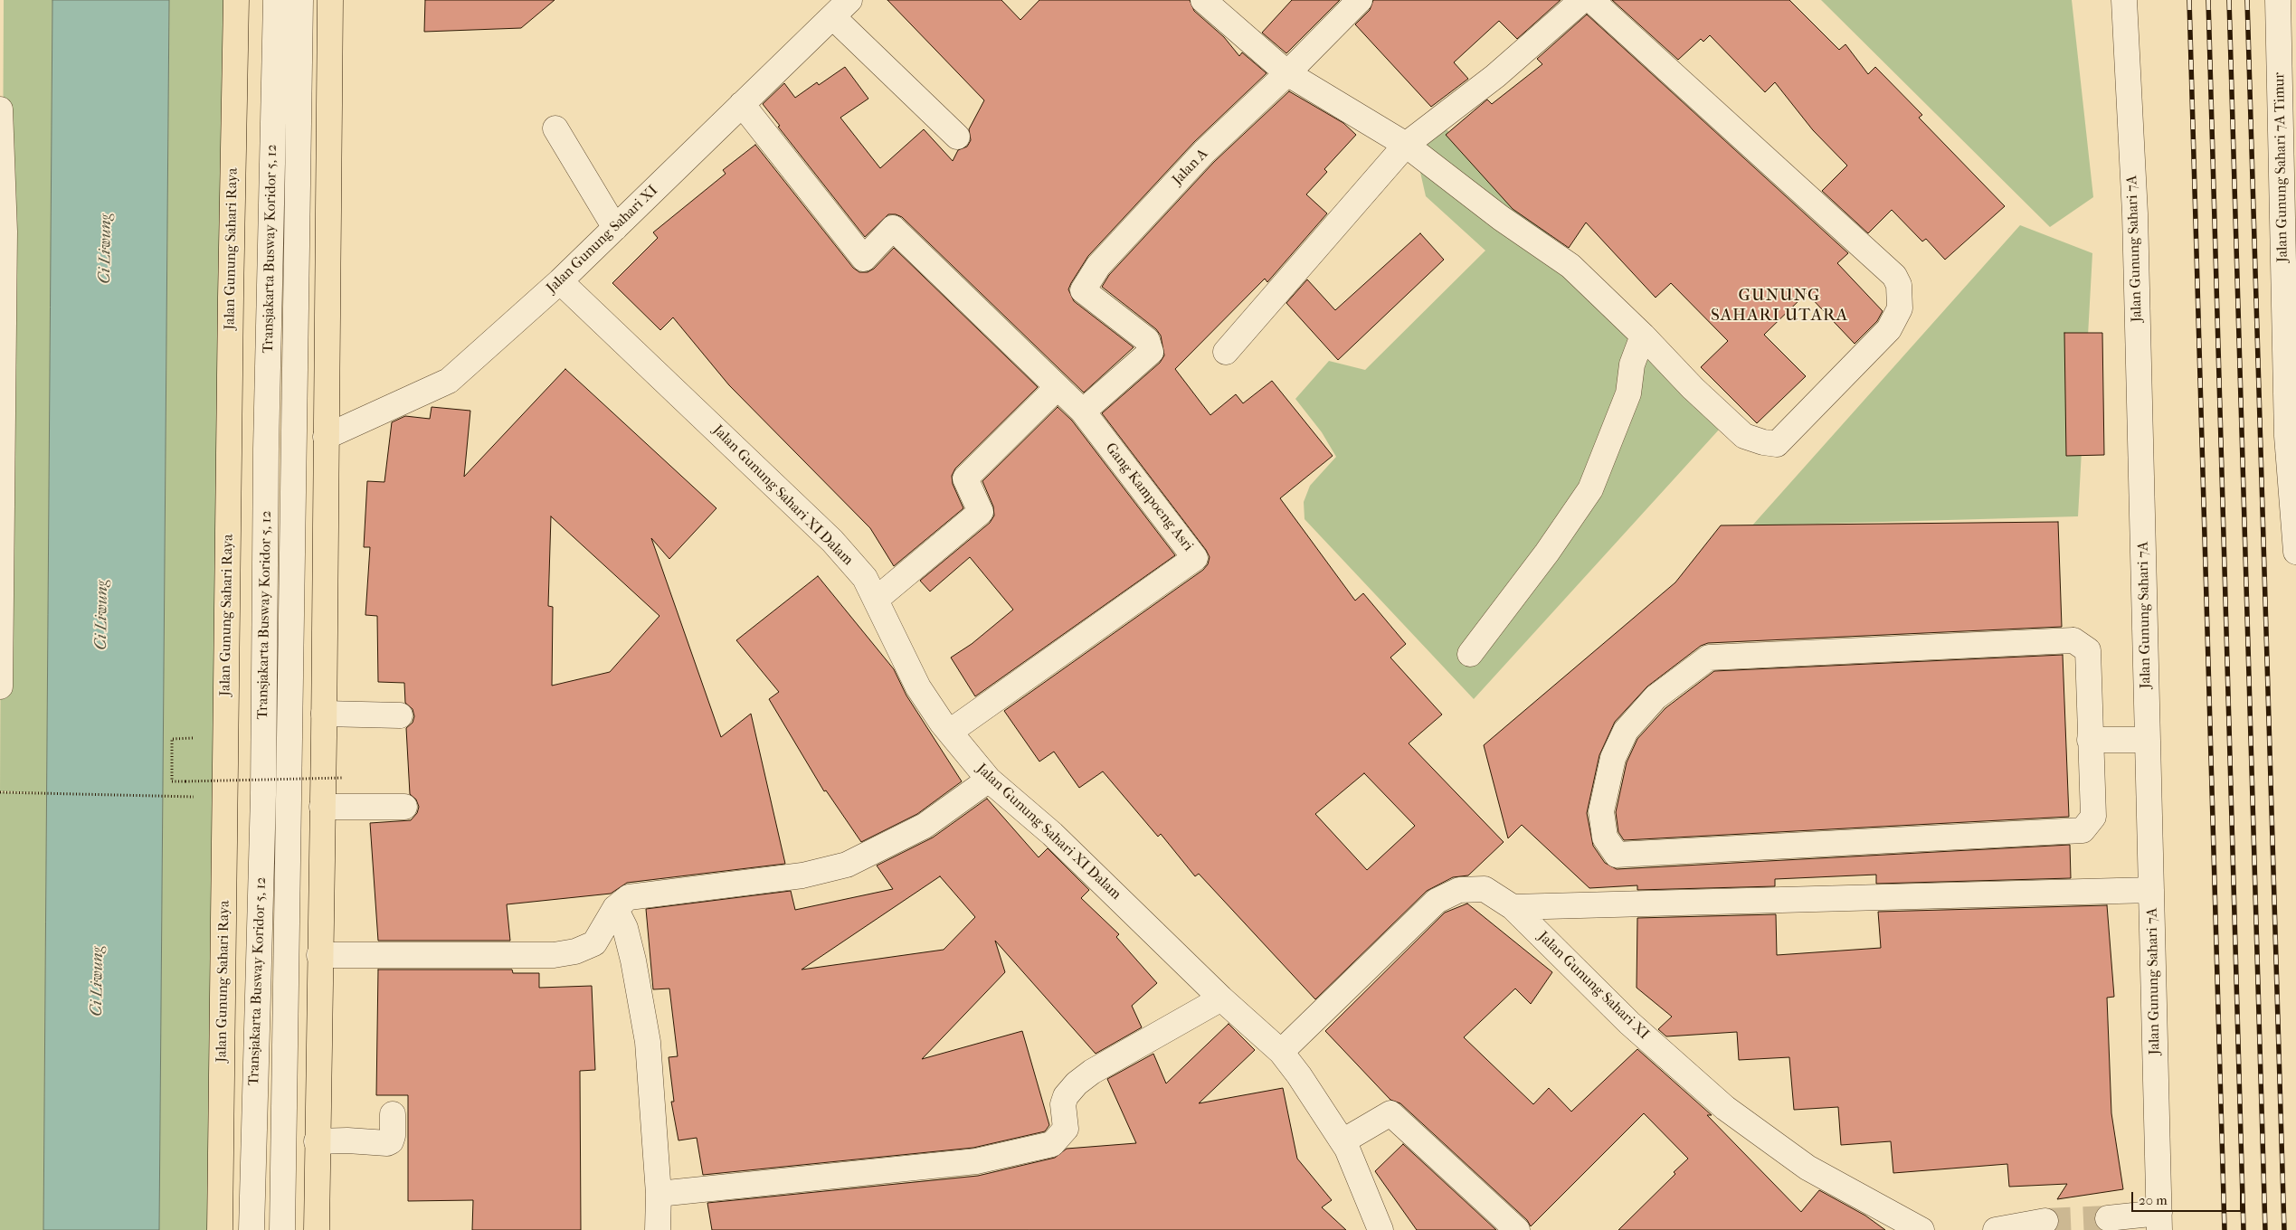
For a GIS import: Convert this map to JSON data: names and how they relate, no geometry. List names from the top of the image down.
{
  "streets": {
    "main road": ["Jalan Gunung Sahari Raya"],
    "street": [
      "Jalan A",
      "Jalan Gunung Sahari 7A Timur",
      "Jalan Gunung Sahari XI",
      "Transjakarta Busway Koridor 5, 12",
      "Jalan Gunung Sahari 7A",
      "Jalan Gunung Sahari XI Dalam",
      "Gang Kampoeng Asri"
    ]
  },
  "crossings": [
    ["Jalan A", "Gang Kampoeng Asri"],
    ["Jalan Gunung Sahari XI", "Jalan Gunung Sahari XI Dalam"],
    ["Jalan Gunung Sahari XI Dalam", "Gang Kampoeng Asri"]
  ],
  "districts": ["GUNUNG SAHARI UTARA"],
  "water": ["Ci Liwung"],
  "scale_bar": "20 m"
}
